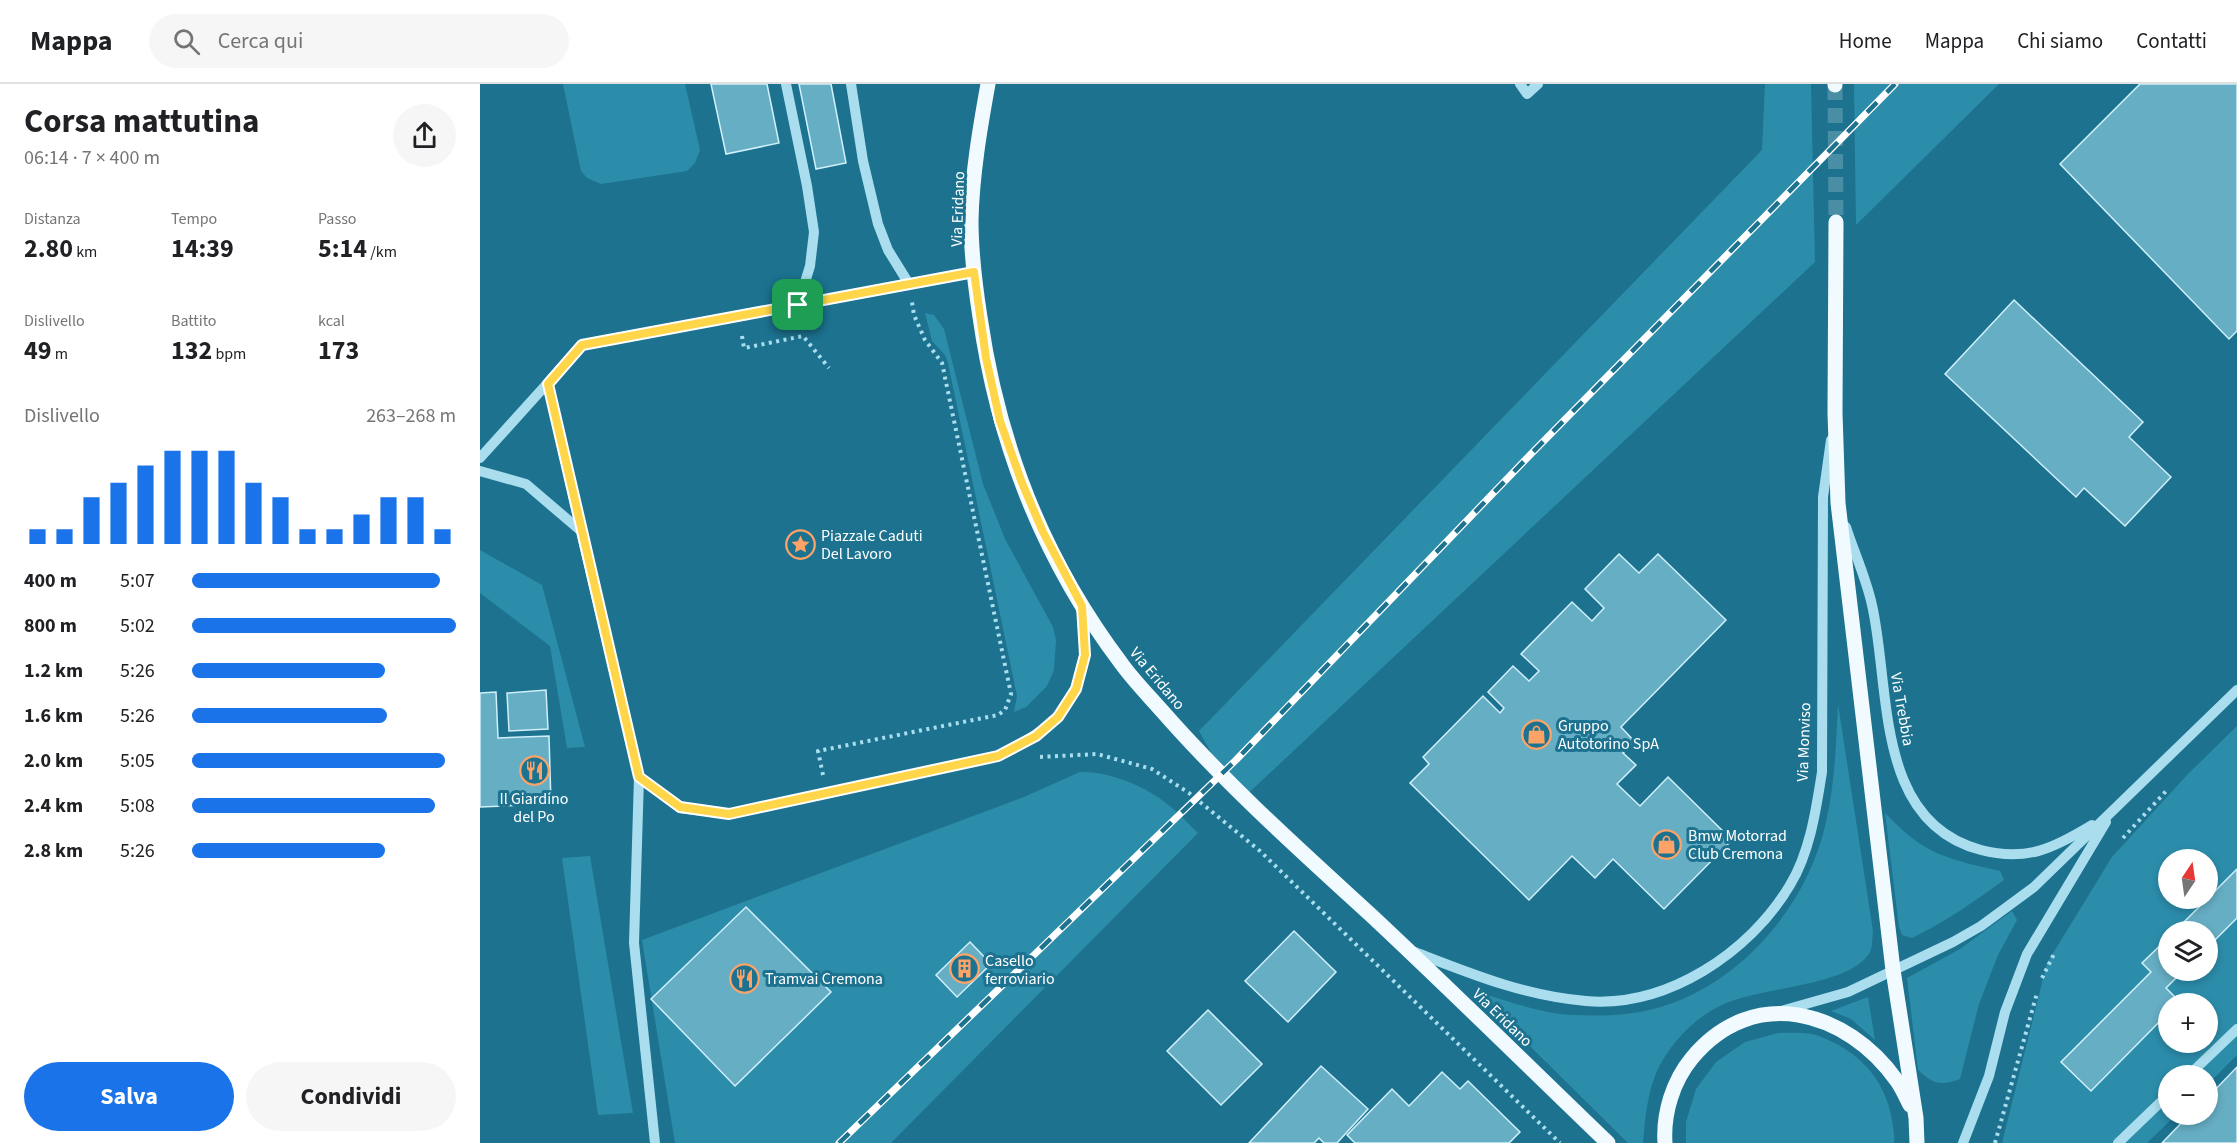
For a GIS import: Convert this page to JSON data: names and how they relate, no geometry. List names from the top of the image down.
{
  "streets": {
    "main road": ["Via Eridano", "Via Monviso"],
    "street": ["Via Trebbia"]
  },
  "crossings": [
    ["Via Eridano", "Via Monviso"],
    ["Via Trebbia", "Via Monviso"]
  ],
  "places": {
    "place": ["Piazzale Caduti Del Lavoro"],
    "shop": ["Gruppo Autotorino SpA", "Bmw Motorrad Club Cremona"],
    "restaurant": ["Il Giardino del Po", "Tramvai Cremona"],
    "building": ["Casello ferroviario"]
  },
  "north": "top",
  "page": {
    "header": "Mappa",
    "search": "Cerca qui",
    "nav": [
      "Home",
      "Mappa",
      "Chi siamo",
      "Contatti"
    ],
    "heading": ["Corsa mattutina", "06:14 · 7 × 400 m"],
    "stats": [
      ["Distanza", "2.80 km"],
      ["Tempo", "14:39"],
      ["Passo", "5:14 /km"],
      ["Dislivello", "49 m"],
      ["Battito", "132 bpm"],
      ["kcal", "173"]
    ],
    "chart": ["Dislivello", "263–268 m"],
    "list": [
      {
        "name": "400 m",
        "note": "5:07"
      },
      {
        "name": "800 m",
        "note": "5:02"
      },
      {
        "name": "1.2 km",
        "note": "5:26"
      },
      {
        "name": "1.6 km",
        "note": "5:26"
      },
      {
        "name": "2.0 km",
        "note": "5:05"
      },
      {
        "name": "2.4 km",
        "note": "5:08"
      },
      {
        "name": "2.8 km",
        "note": "5:26"
      }
    ],
    "map_buttons": ["+", "−"],
    "buttons": ["Salva", "Condividi"]
  }
}
